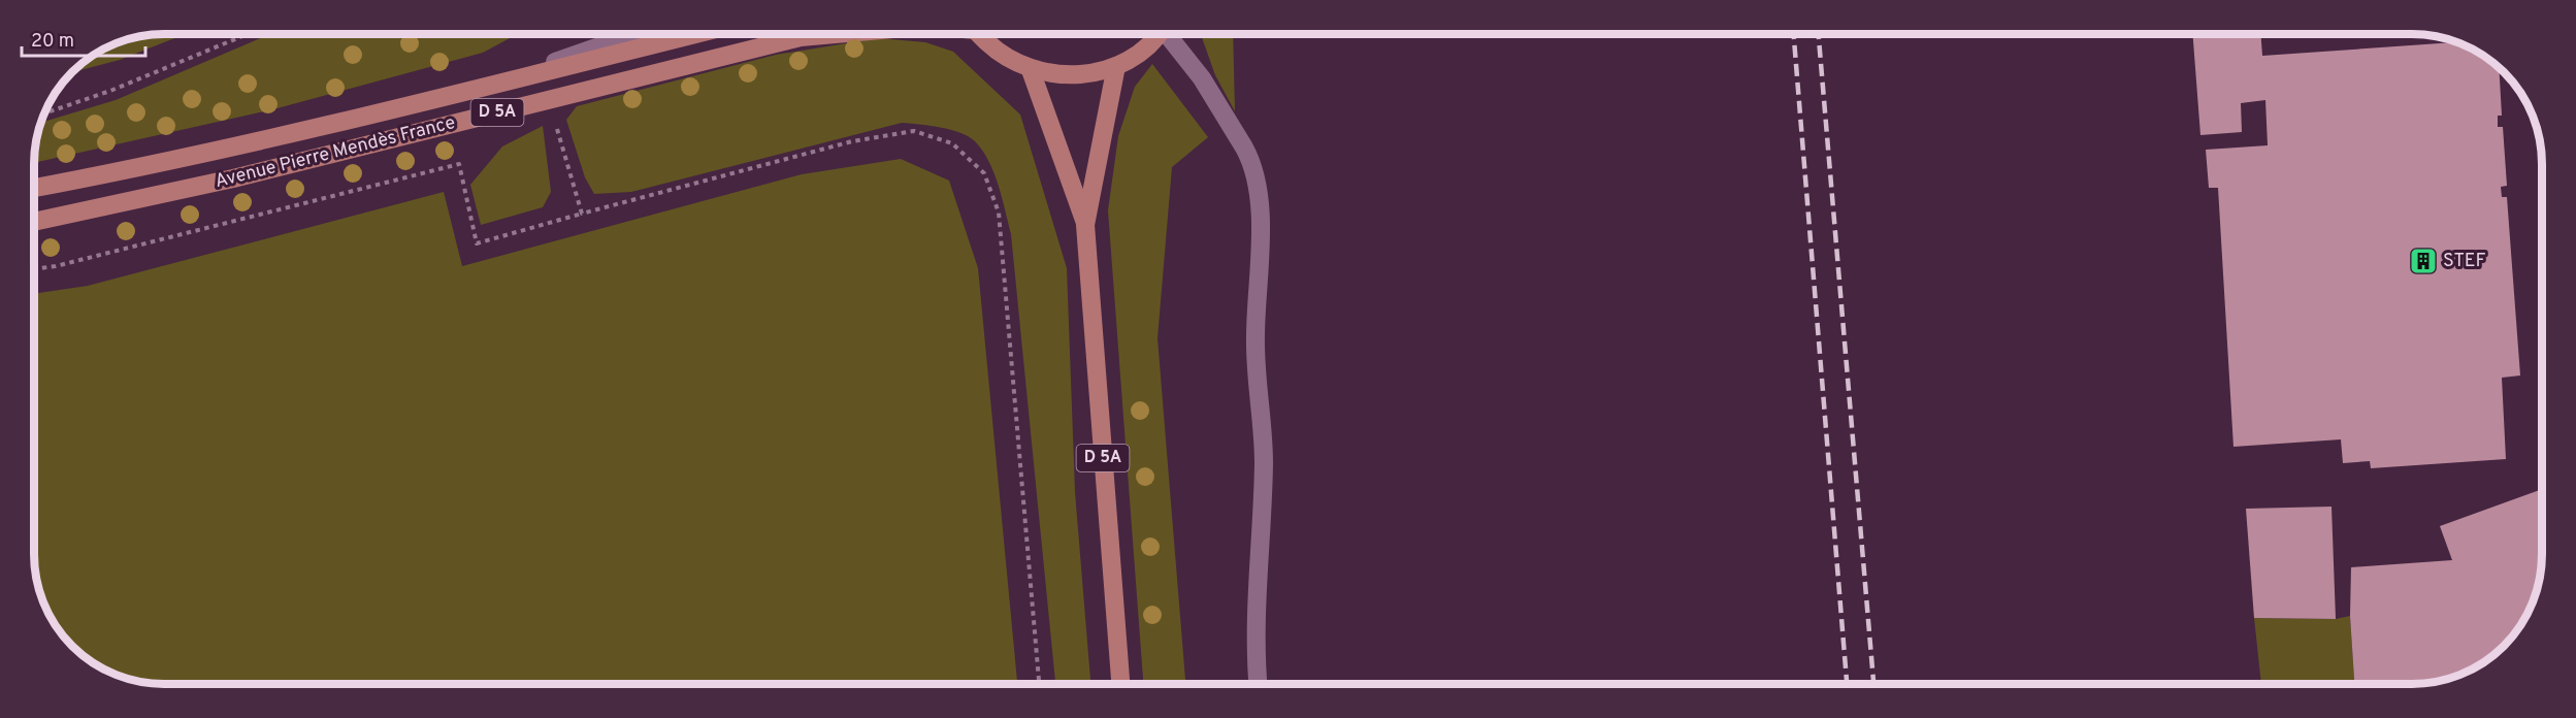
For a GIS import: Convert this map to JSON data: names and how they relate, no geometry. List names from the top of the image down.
{
  "streets": {
    "main road": ["D 5A", "Avenue Pierre Mendès France"]
  },
  "crossings": [
    ["D 5A", "Avenue Pierre Mendès France"]
  ],
  "places": {
    "building": ["STEF"]
  },
  "scale_bar": "20 m"
}
